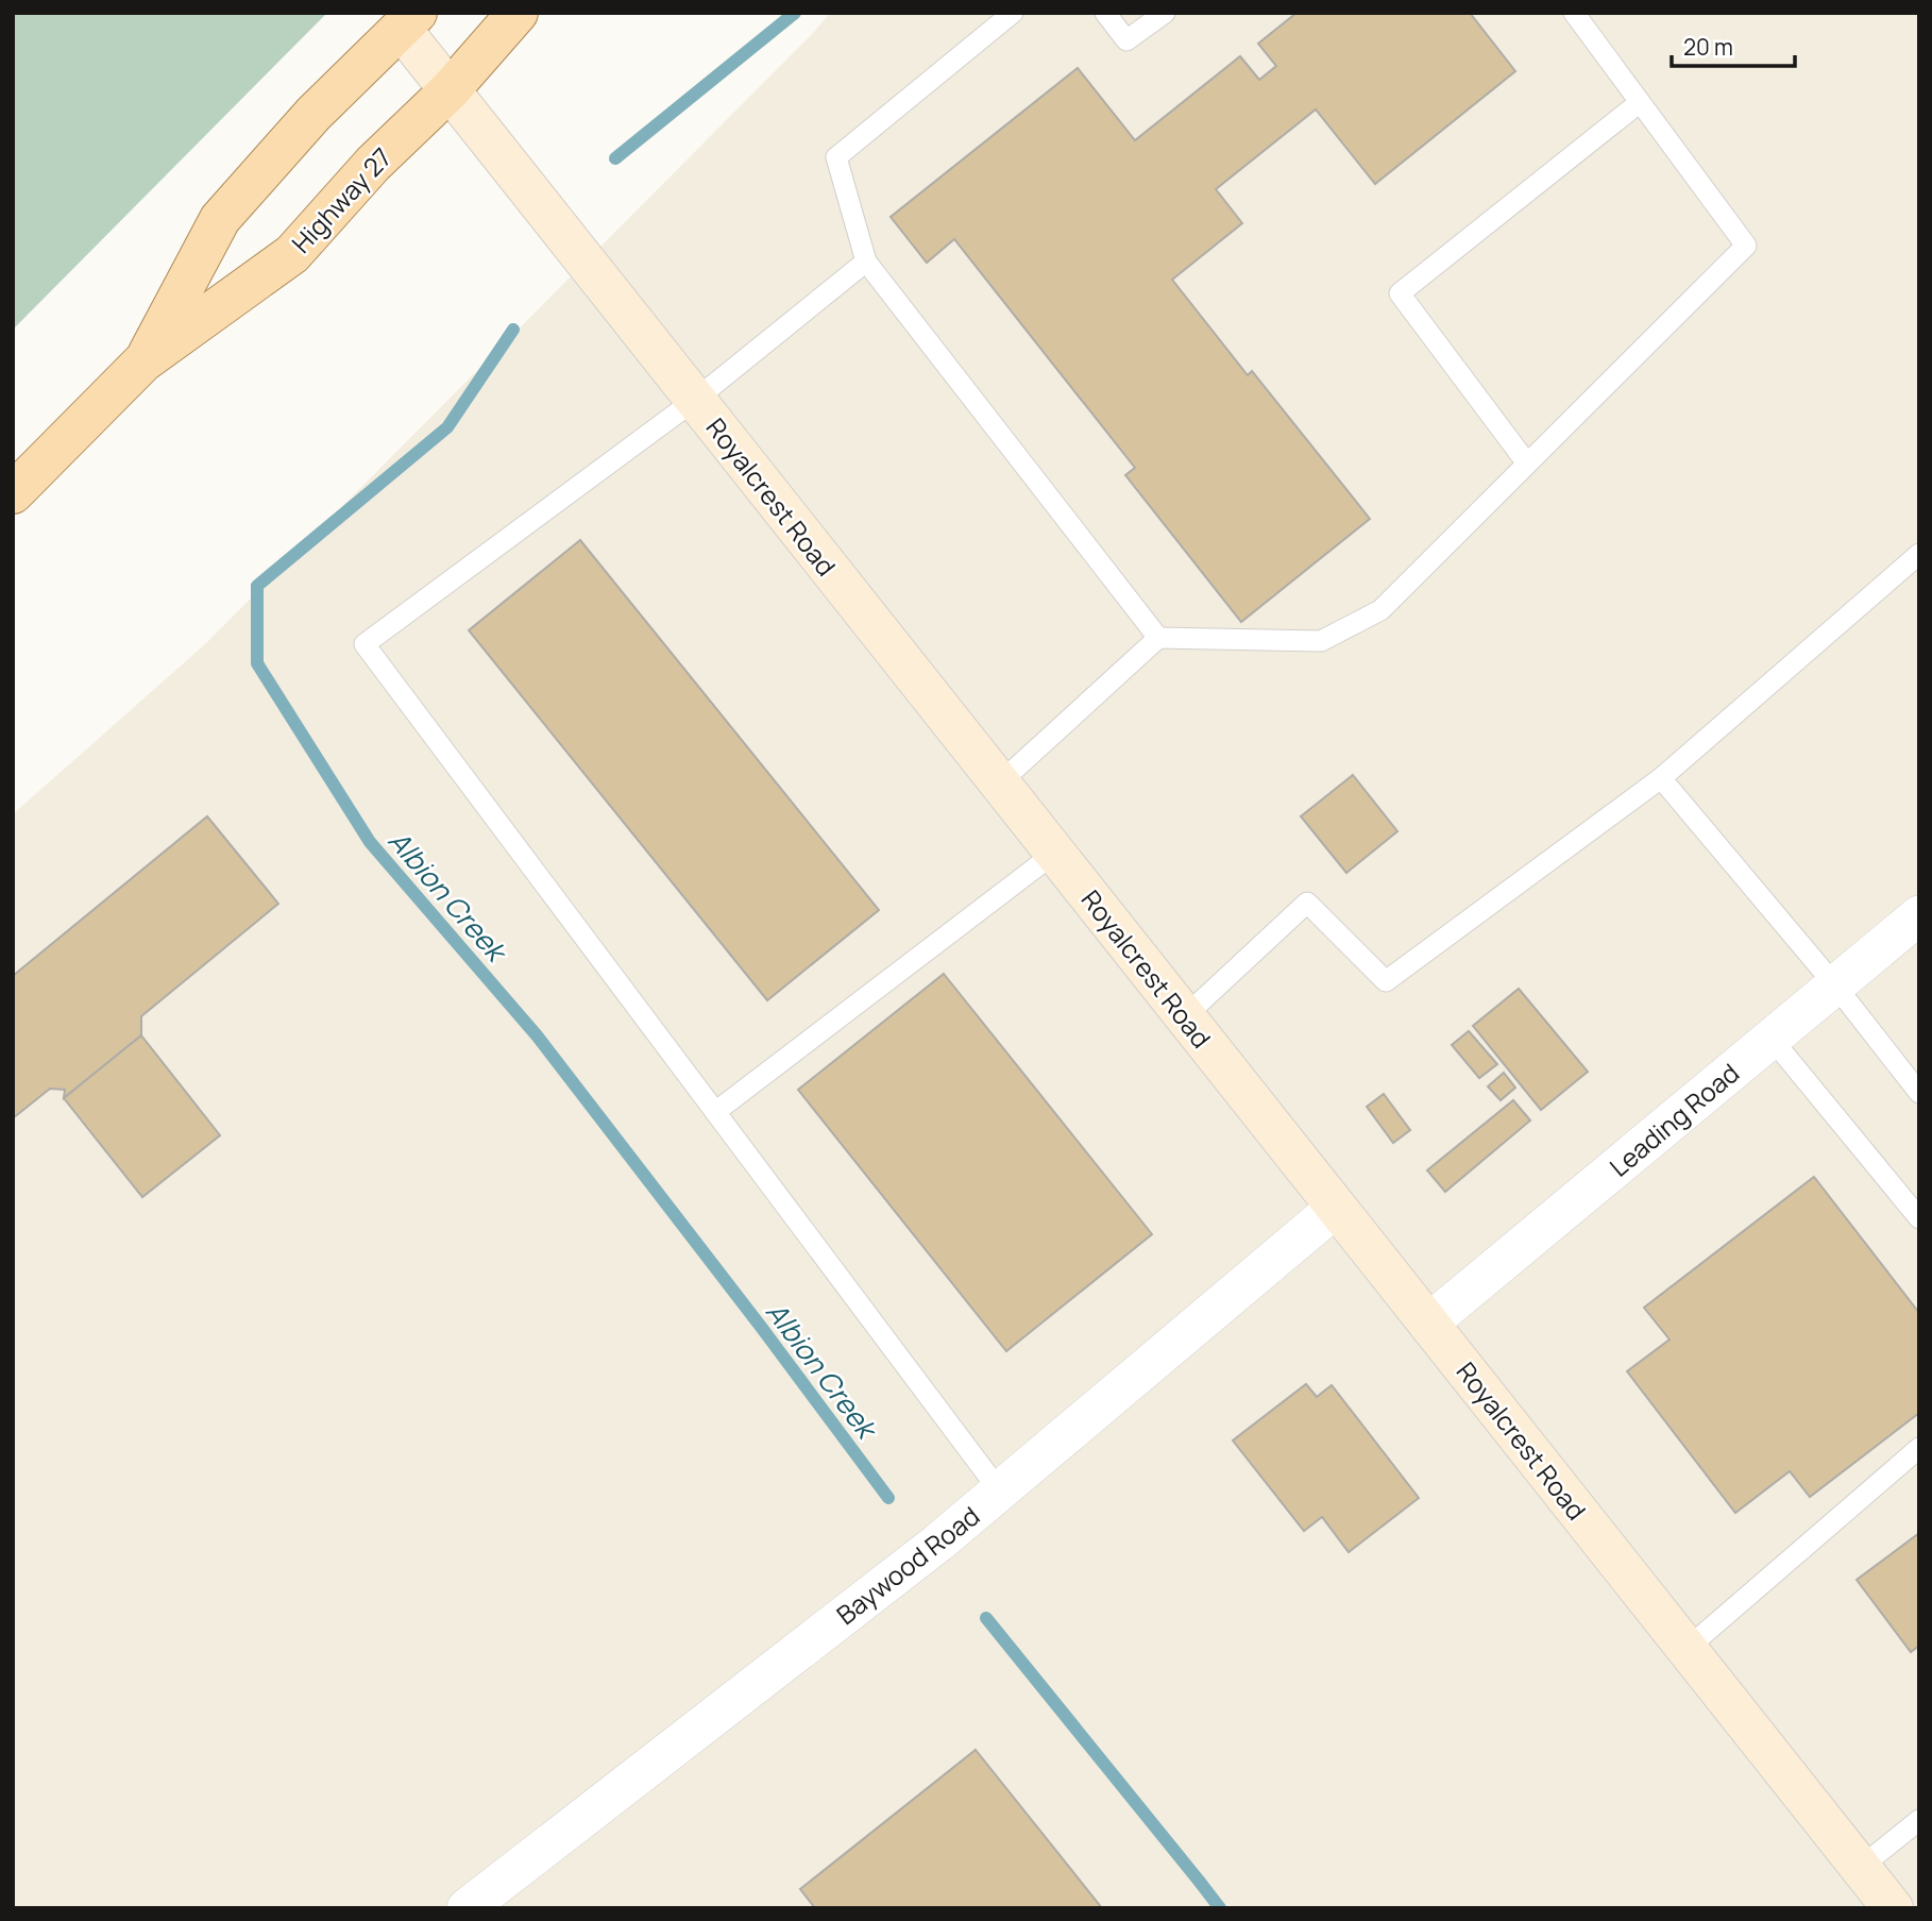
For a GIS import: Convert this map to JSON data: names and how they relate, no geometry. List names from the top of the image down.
{
  "streets": {
    "main road": ["Highway 27"],
    "street": ["Royalcrest Road", "Leading Road", "Baywood Road"]
  },
  "crossings": [
    ["Highway 27", "Royalcrest Road"],
    ["Royalcrest Road", "Leading Road"],
    ["Royalcrest Road", "Baywood Road"]
  ],
  "water": ["Albion Creek"],
  "scale_bar": "20 m"
}
